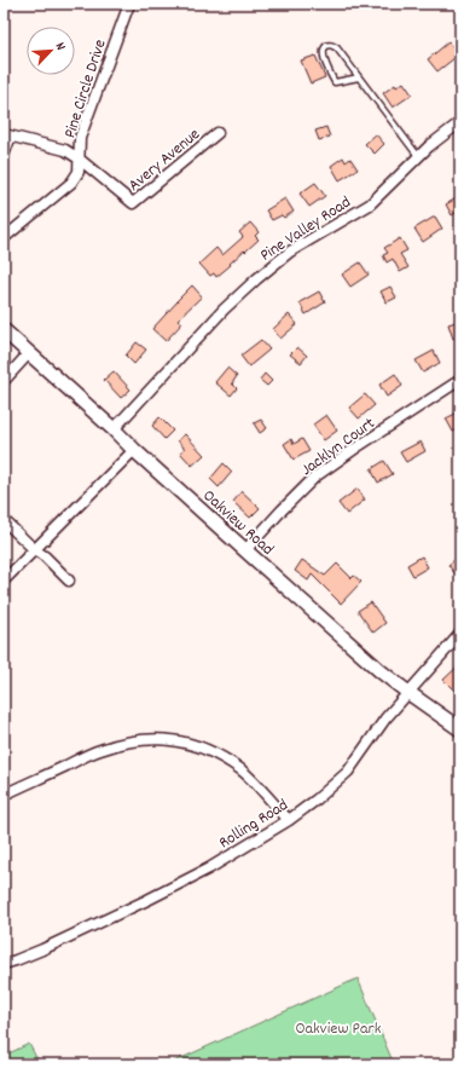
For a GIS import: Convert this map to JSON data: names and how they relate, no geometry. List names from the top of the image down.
{
  "streets": {
    "street": [
      "Pine Circle Drive",
      "Avery Avenue",
      "Pine Valley Road",
      "Jacklyn Court",
      "Oakview Road",
      "Rolling Road"
    ]
  },
  "crossings": [
    ["Pine Circle Drive", "Avery Avenue"],
    ["Pine Valley Road", "Oakview Road"],
    ["Jacklyn Court", "Oakview Road"],
    ["Oakview Road", "Rolling Road"]
  ],
  "parks": ["Oakview Park"],
  "north": "top right"
}
